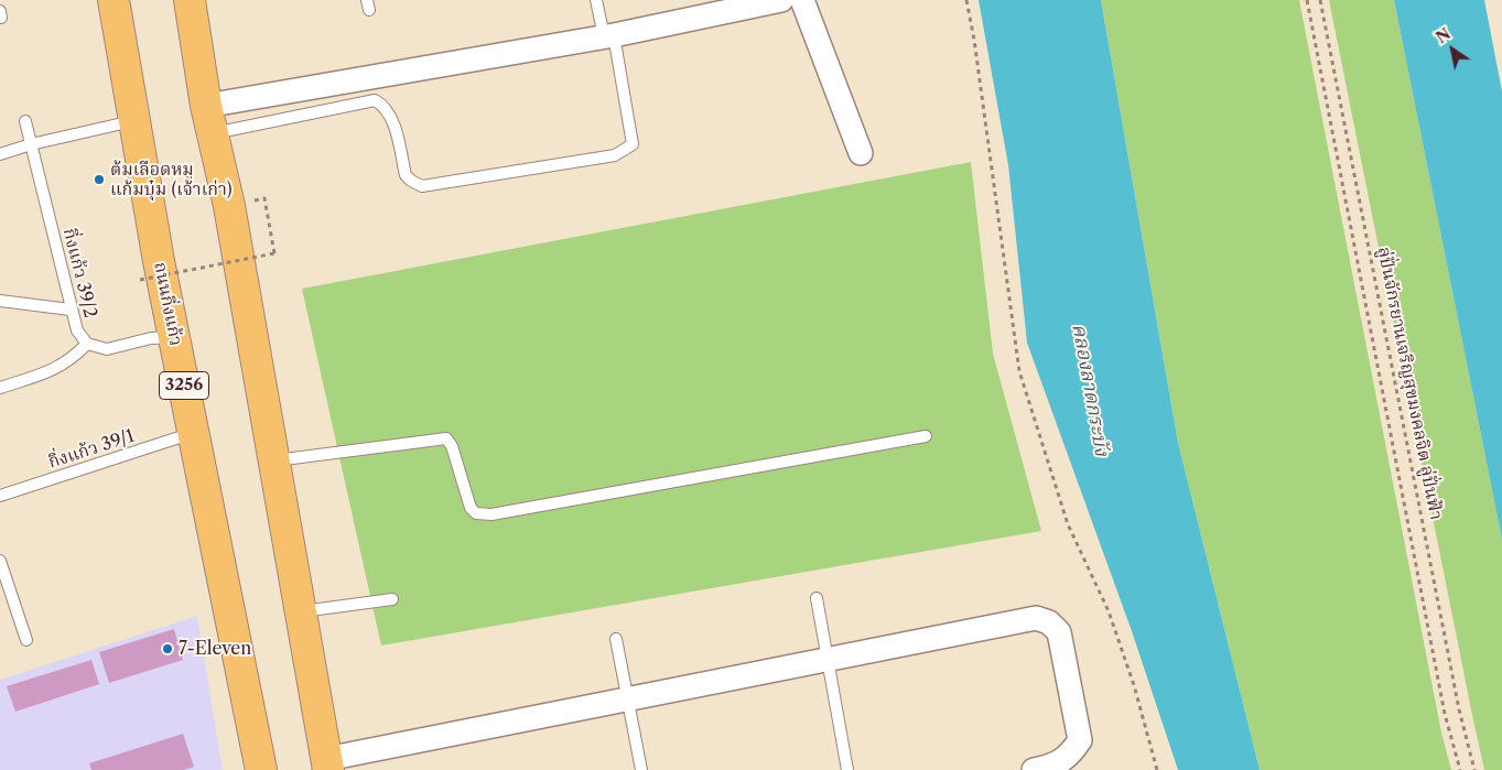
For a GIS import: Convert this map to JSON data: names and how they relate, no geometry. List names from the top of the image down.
{
  "streets": {
    "main road": ["ถนนกิ่งแก้ว", "3256"],
    "lane": ["กิ่งแก้ว 39/2", "กิ่งแก้ว 39/1"],
    "path": ["ลู่ปั่นจักรยานเจริญสุขมงคลจิต ลู่ปั่นฟ้า"]
  },
  "crossings": [
    ["กิ่งแก้ว 39/2", "ถนนกิ่งแก้ว"],
    ["ถนนกิ่งแก้ว", "กิ่งแก้ว 39/1"]
  ],
  "water": ["คลองลาดกระบัง"],
  "places": ["ต้มเลือดหมู แก้มบุ๋ม (เจ้าเก่า)", "7-Eleven"],
  "north": "top left"
}
